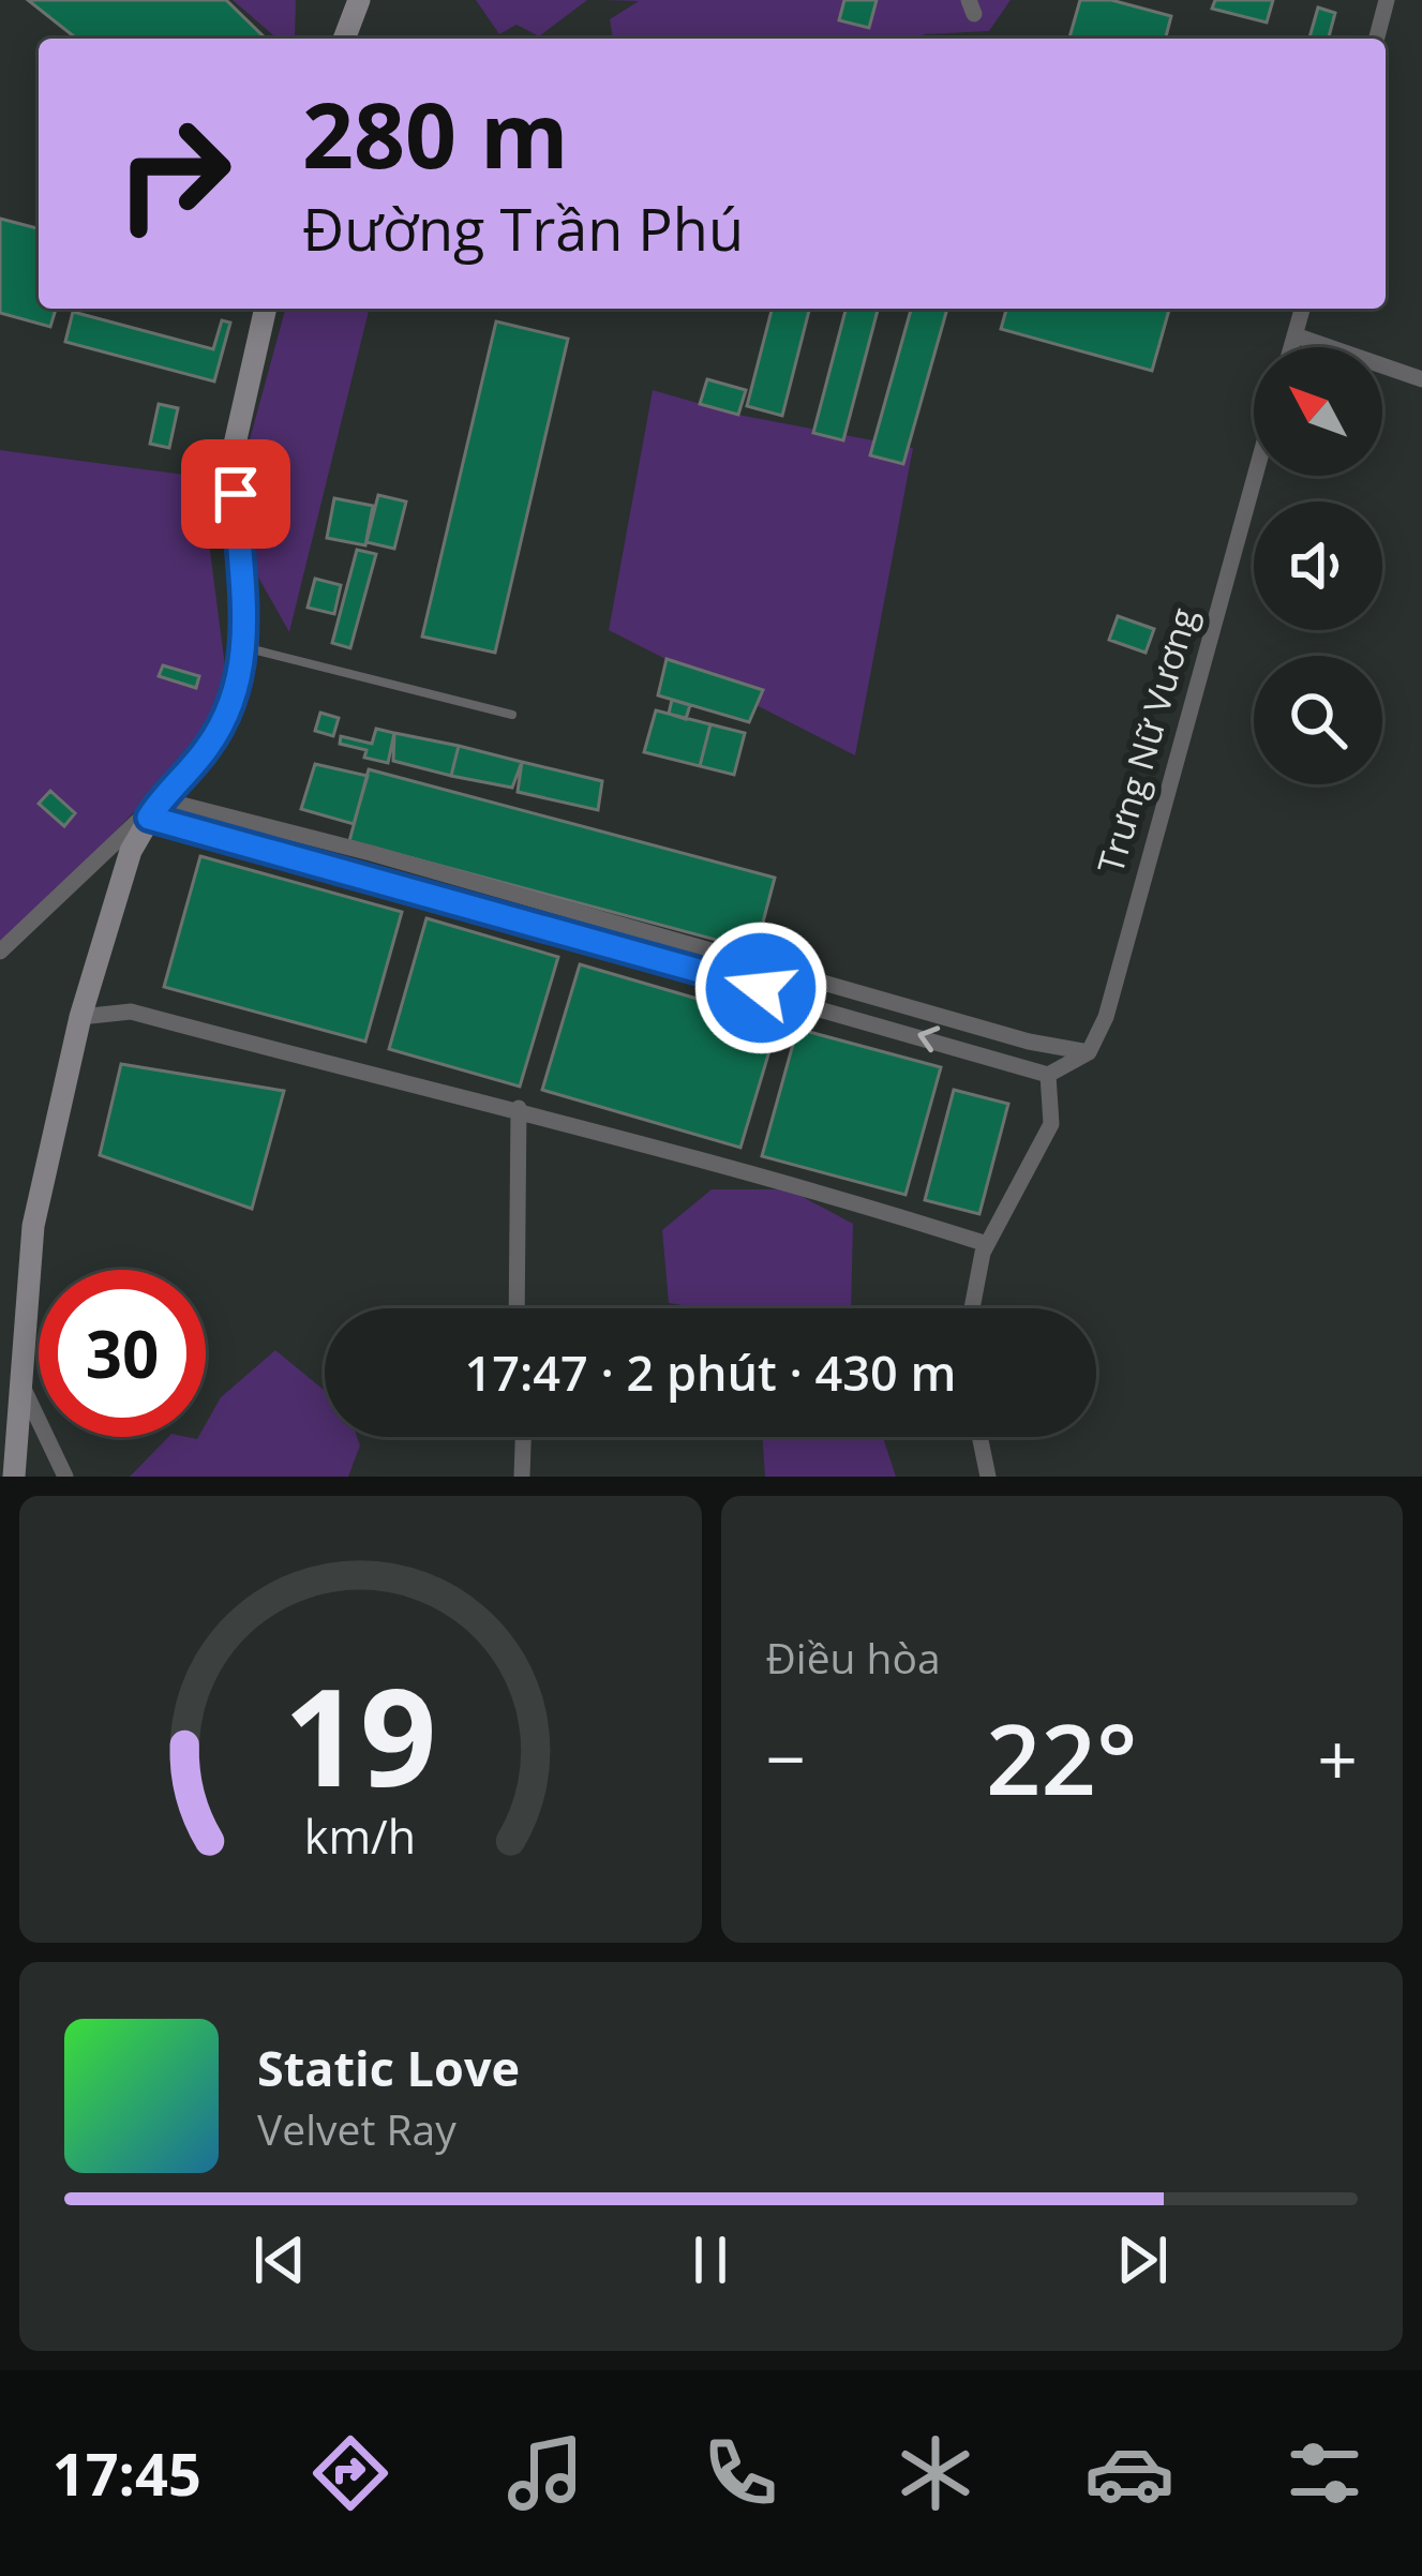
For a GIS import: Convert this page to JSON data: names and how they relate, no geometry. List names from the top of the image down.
{
  "streets": {
    "street": ["Trưng Nữ Vương"]
  },
  "north": "top left",
  "page": {
    "turn": ["280 m", "Đường Trần Phú"],
    "limit": "30",
    "trip": "17:47 · 2 phút · 430 m",
    "tile": "Điều hòa",
    "heat": ["−", "22°", "+"],
    "song": ["Static Love", "Velvet Ray"],
    "tabs": "17:45",
    "gauge": ["19", "km/h"]
  }
}
